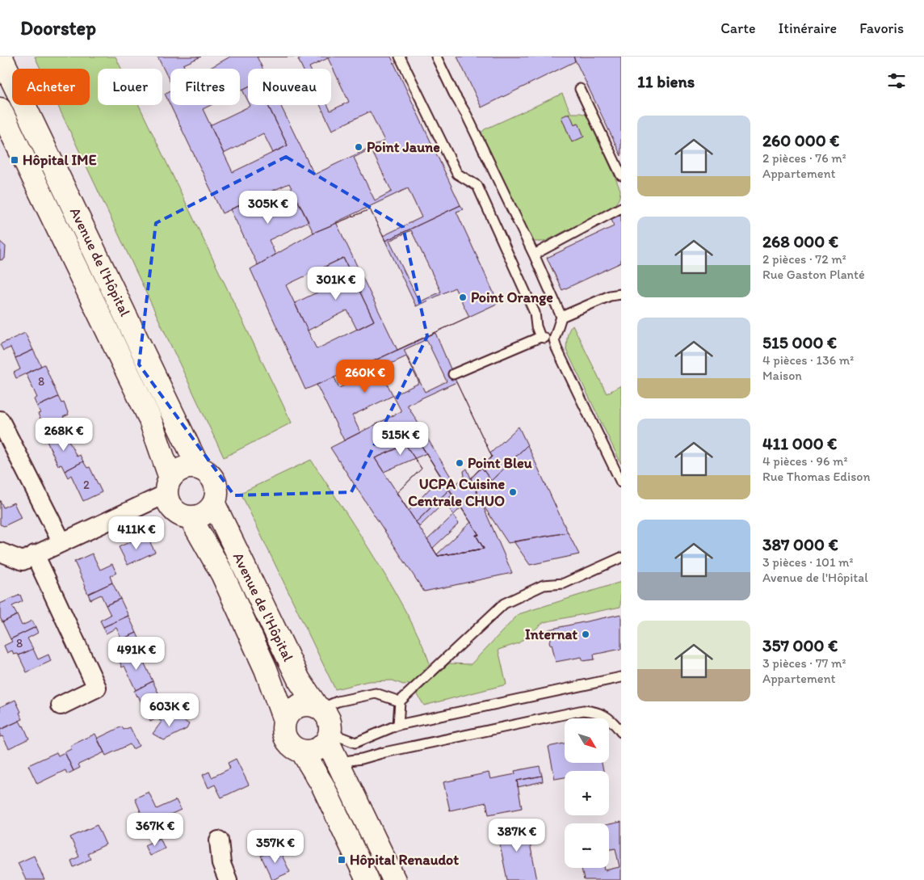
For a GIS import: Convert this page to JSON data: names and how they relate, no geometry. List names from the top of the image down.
{
  "streets": {
    "street": ["Avenue de l'Hôpital"]
  },
  "places": {
    "other": [
      "Point Jaune",
      "Point Orange",
      "Point Bleu",
      "UCPA Cuisine Centrale CHUO",
      "Internat"
    ],
    "transit": ["Hôpital IME", "Hôpital Renaudot"]
  },
  "house_numbers": ["8", "2", "8"],
  "north": "bottom right",
  "page": {
    "header": "Doorstep",
    "nav": ["Carte", "Itinéraire", "Favoris"],
    "heading": "11 biens",
    "chip": [
      "Acheter",
      "Louer",
      "Filtres",
      "Nouveau"
    ],
    "list": [
      {
        "name": "260 000 €",
        "note": "2 pièces · 76 m² · Appartement"
      },
      {
        "name": "268 000 €",
        "note": "2 pièces · 72 m² · Rue Gaston Planté"
      },
      {
        "name": "515 000 €",
        "note": "4 pièces · 136 m² · Maison"
      },
      {
        "name": "411 000 €",
        "note": "4 pièces · 96 m² · Rue Thomas Edison"
      },
      {
        "name": "387 000 €",
        "note": "3 pièces · 101 m² · Avenue de l'Hôpital"
      },
      {
        "name": "357 000 €",
        "note": "3 pièces · 77 m² · Appartement"
      }
    ],
    "price": [
      "305K €",
      "301K €",
      "260K €",
      "268K €",
      "515K €",
      "411K €",
      "491K €",
      "603K €",
      "367K €",
      "387K €",
      "357K €"
    ],
    "map_buttons": ["+", "−"]
  }
}
